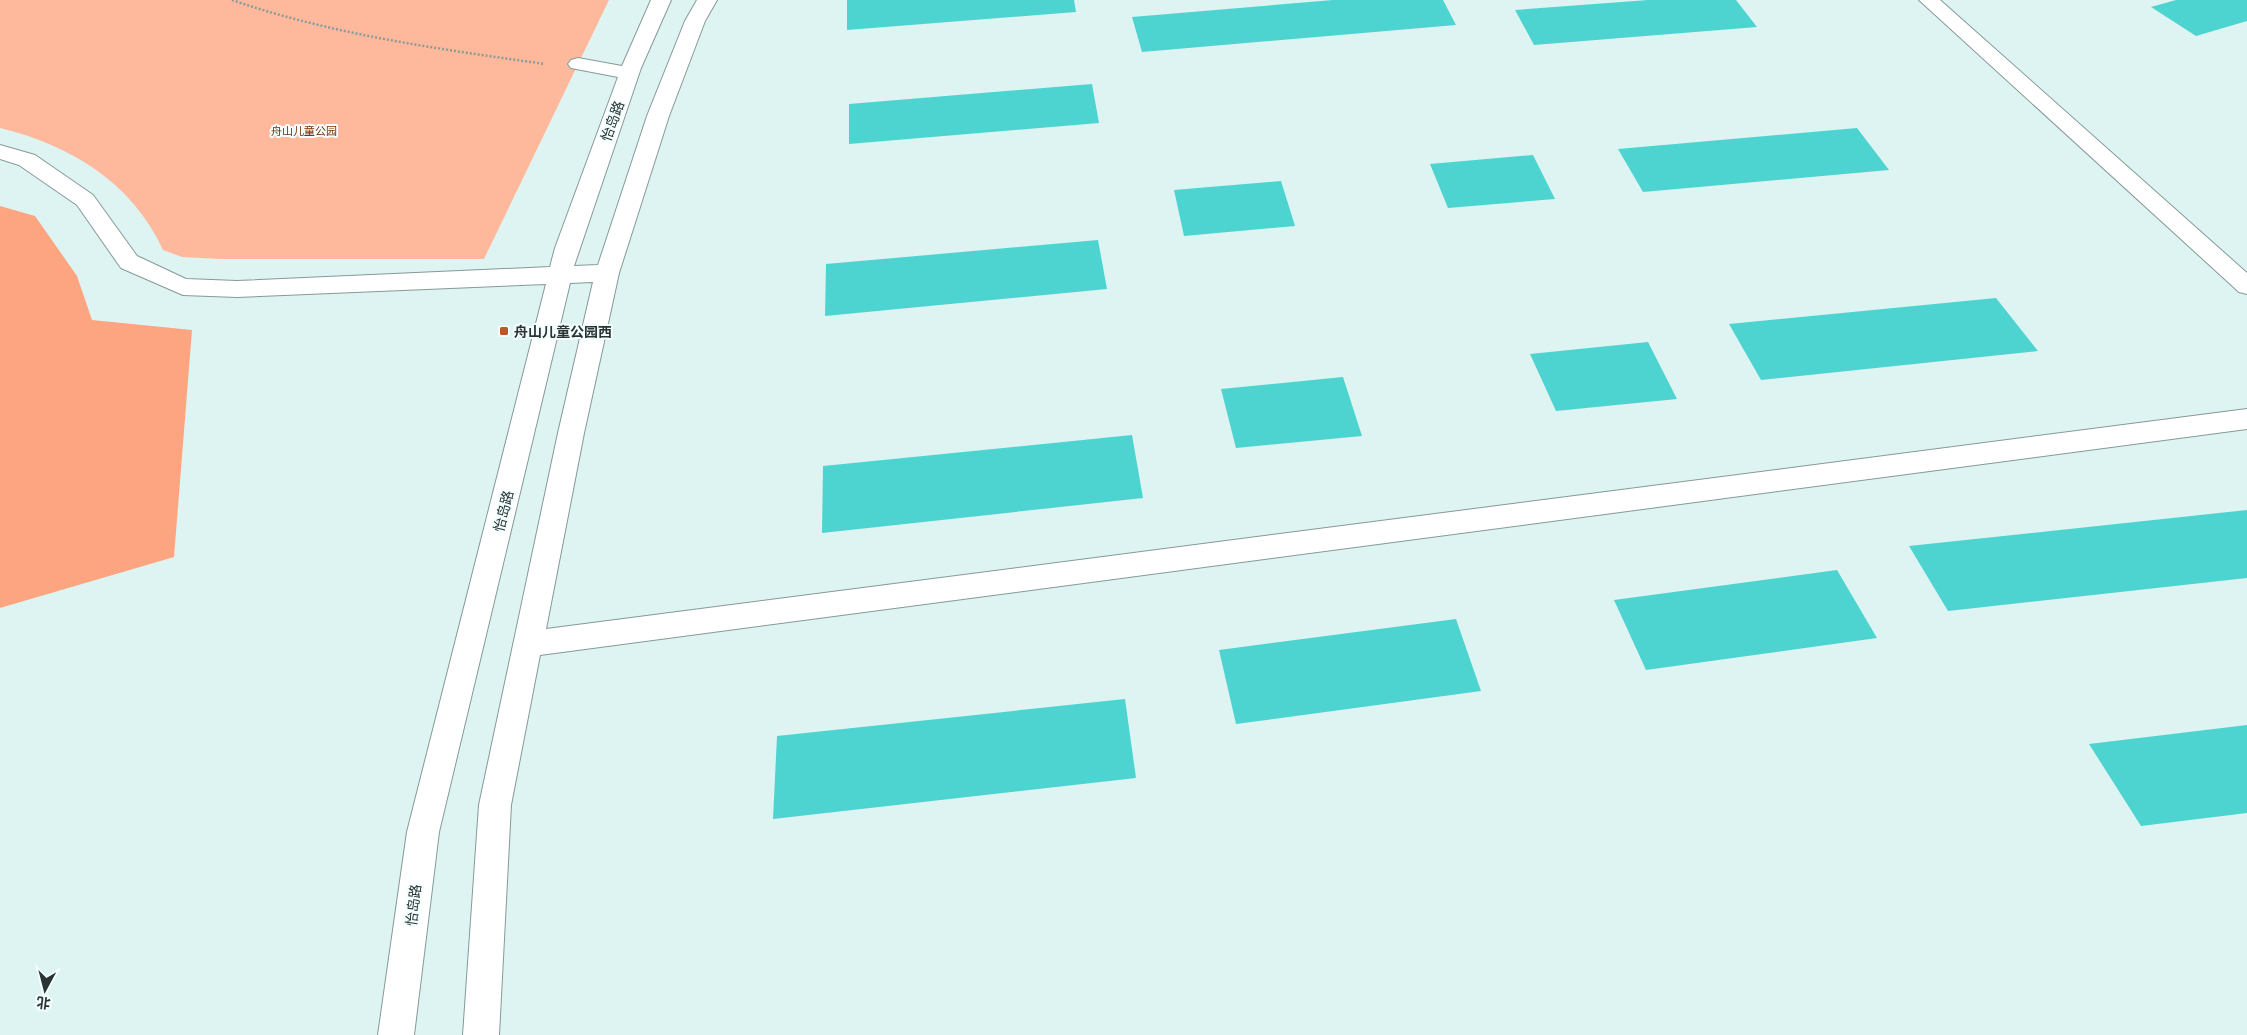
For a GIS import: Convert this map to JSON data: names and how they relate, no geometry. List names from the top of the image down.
{
  "streets": {
    "street": ["怡岛路"]
  },
  "parks": ["舟山儿童公园"],
  "places": {
    "transit": ["舟山儿童公园西"]
  },
  "north": "bottom"
}
